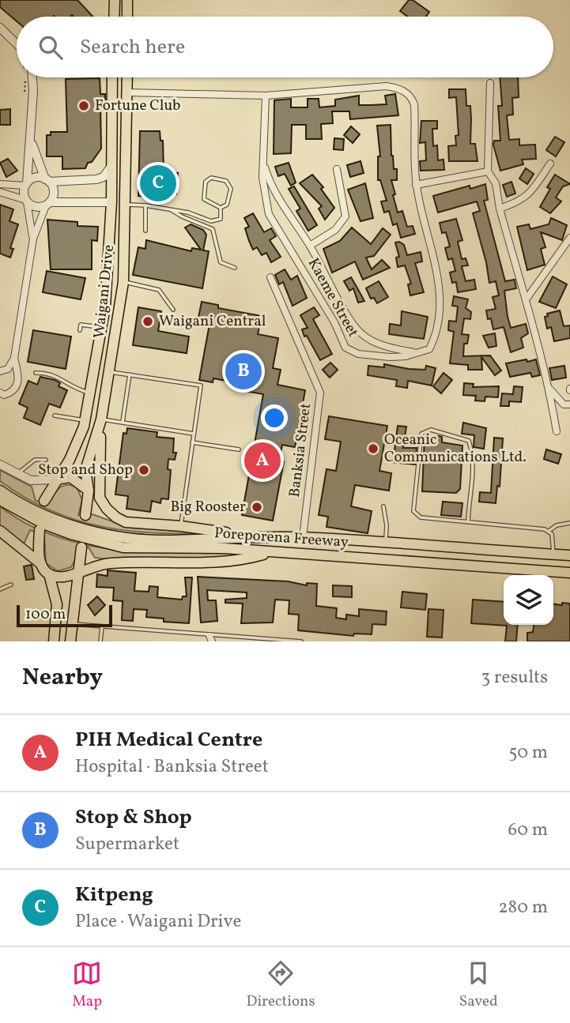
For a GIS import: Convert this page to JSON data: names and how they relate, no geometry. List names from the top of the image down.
{
  "streets": {
    "highway": ["Waigani Drive", "Poreporena Freeway"],
    "street": ["Kaeme Street", "Banksia Street"]
  },
  "crossings": [
    ["Banksia Street", "Poreporena Freeway"]
  ],
  "places": [
    "Fortune Club",
    "Waigani Central",
    "Oceanic Communications Ltd.",
    "Stop and Shop",
    "Big Rooster"
  ],
  "scale_bar": "100 m",
  "page": {
    "search": "Search here",
    "pins": ["C", "B", "A"],
    "scale": "100 m",
    "heading": ["Nearby", "3 results"],
    "list": [
      {
        "mark": "A",
        "name": "PIH Medical Centre",
        "note": "Hospital · Banksia Street",
        "value": "50 m"
      },
      {
        "mark": "B",
        "name": "Stop & Shop",
        "note": "Supermarket",
        "value": "60 m"
      },
      {
        "mark": "C",
        "name": "Kitpeng",
        "note": "Place · Waigani Drive",
        "value": "280 m"
      }
    ],
    "nav": ["Map", "Directions", "Saved"]
  }
}
